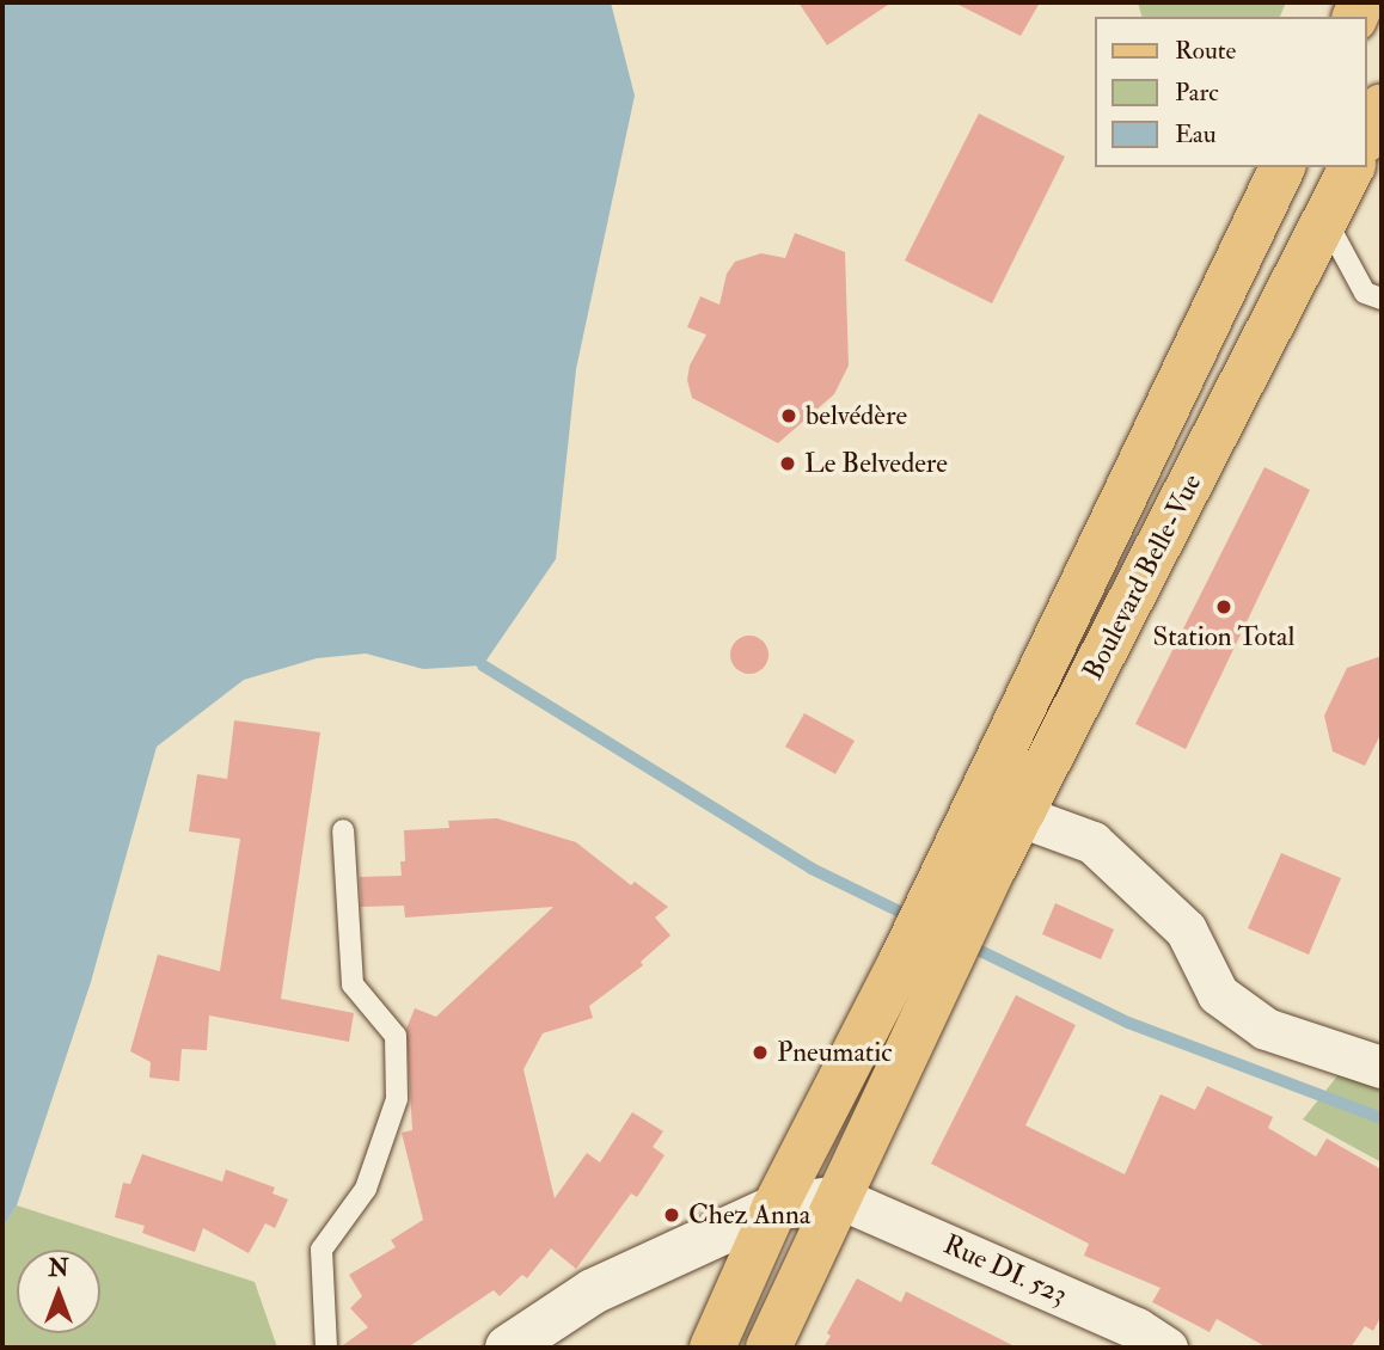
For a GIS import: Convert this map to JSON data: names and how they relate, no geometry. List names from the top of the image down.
{
  "streets": {
    "main road": ["Boulevard Belle-Vue"],
    "street": ["Rue DI. 523"]
  },
  "crossings": [
    ["Boulevard Belle-Vue", "Rue DI. 523"]
  ],
  "places": [
    "belvédère",
    "Le Belvedere",
    "Station Total",
    "Pneumatic",
    "Chez Anna"
  ],
  "legend": ["Route", "Parc", "Eau"],
  "north": "top"
}
